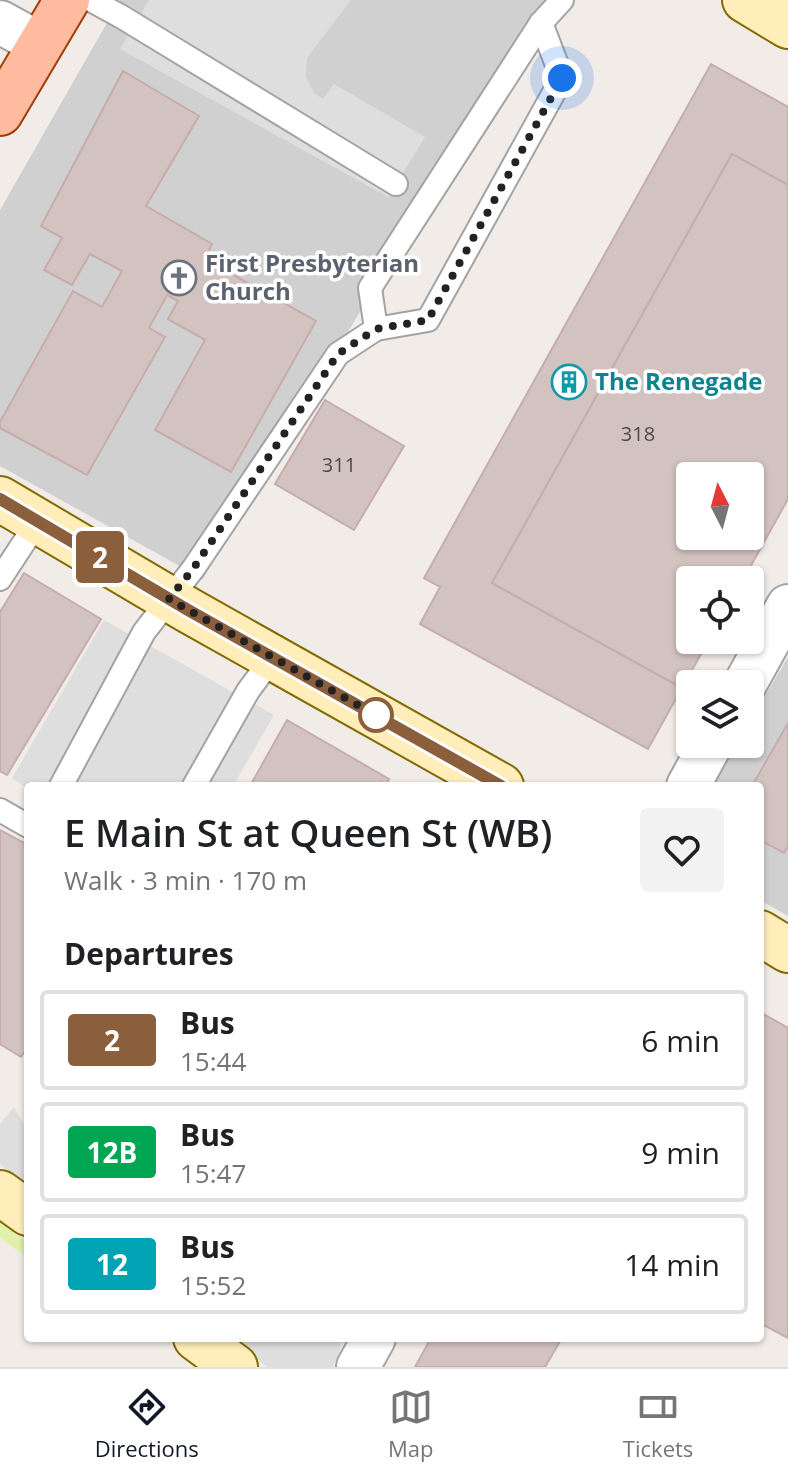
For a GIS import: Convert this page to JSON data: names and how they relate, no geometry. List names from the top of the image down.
{
  "places": {
    "church": ["First Presbyterian Church"],
    "building": ["The Renegade"]
  },
  "lines": ["bus line 2"],
  "house_numbers": ["318", "311"],
  "north": "top",
  "page": {
    "on_map": "2",
    "heading": [
      ["E Main St at Queen St (WB)", "Walk · 3 min · 170 m"],
      "Departures"
    ],
    "list": [
      {
        "mark": "2",
        "name": "Bus",
        "note": "15:44",
        "value": "6 min"
      },
      {
        "mark": "12B",
        "name": "Bus",
        "note": "15:47",
        "value": "9 min"
      },
      {
        "mark": "12",
        "name": "Bus",
        "note": "15:52",
        "value": "14 min"
      }
    ],
    "tabs": ["Directions", "Map", "Tickets"]
  }
}
